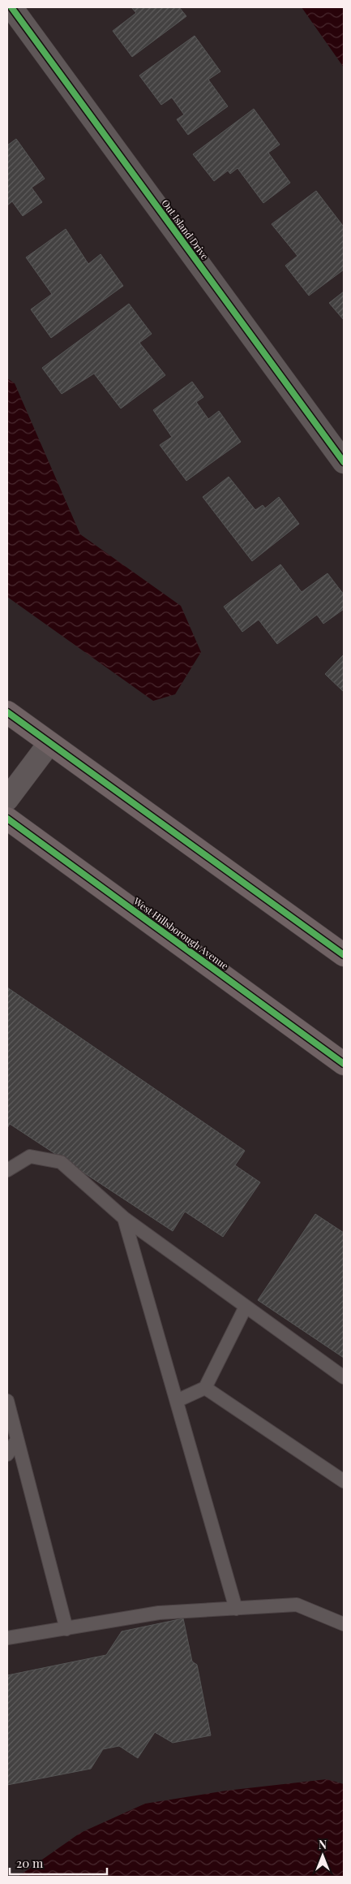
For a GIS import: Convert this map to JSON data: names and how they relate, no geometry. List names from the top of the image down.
{
  "streets": {
    "main road": ["West Hillsborough Avenue"],
    "street": ["Out Island Drive"]
  },
  "scale_bar": "20 m",
  "north": "top"
}
